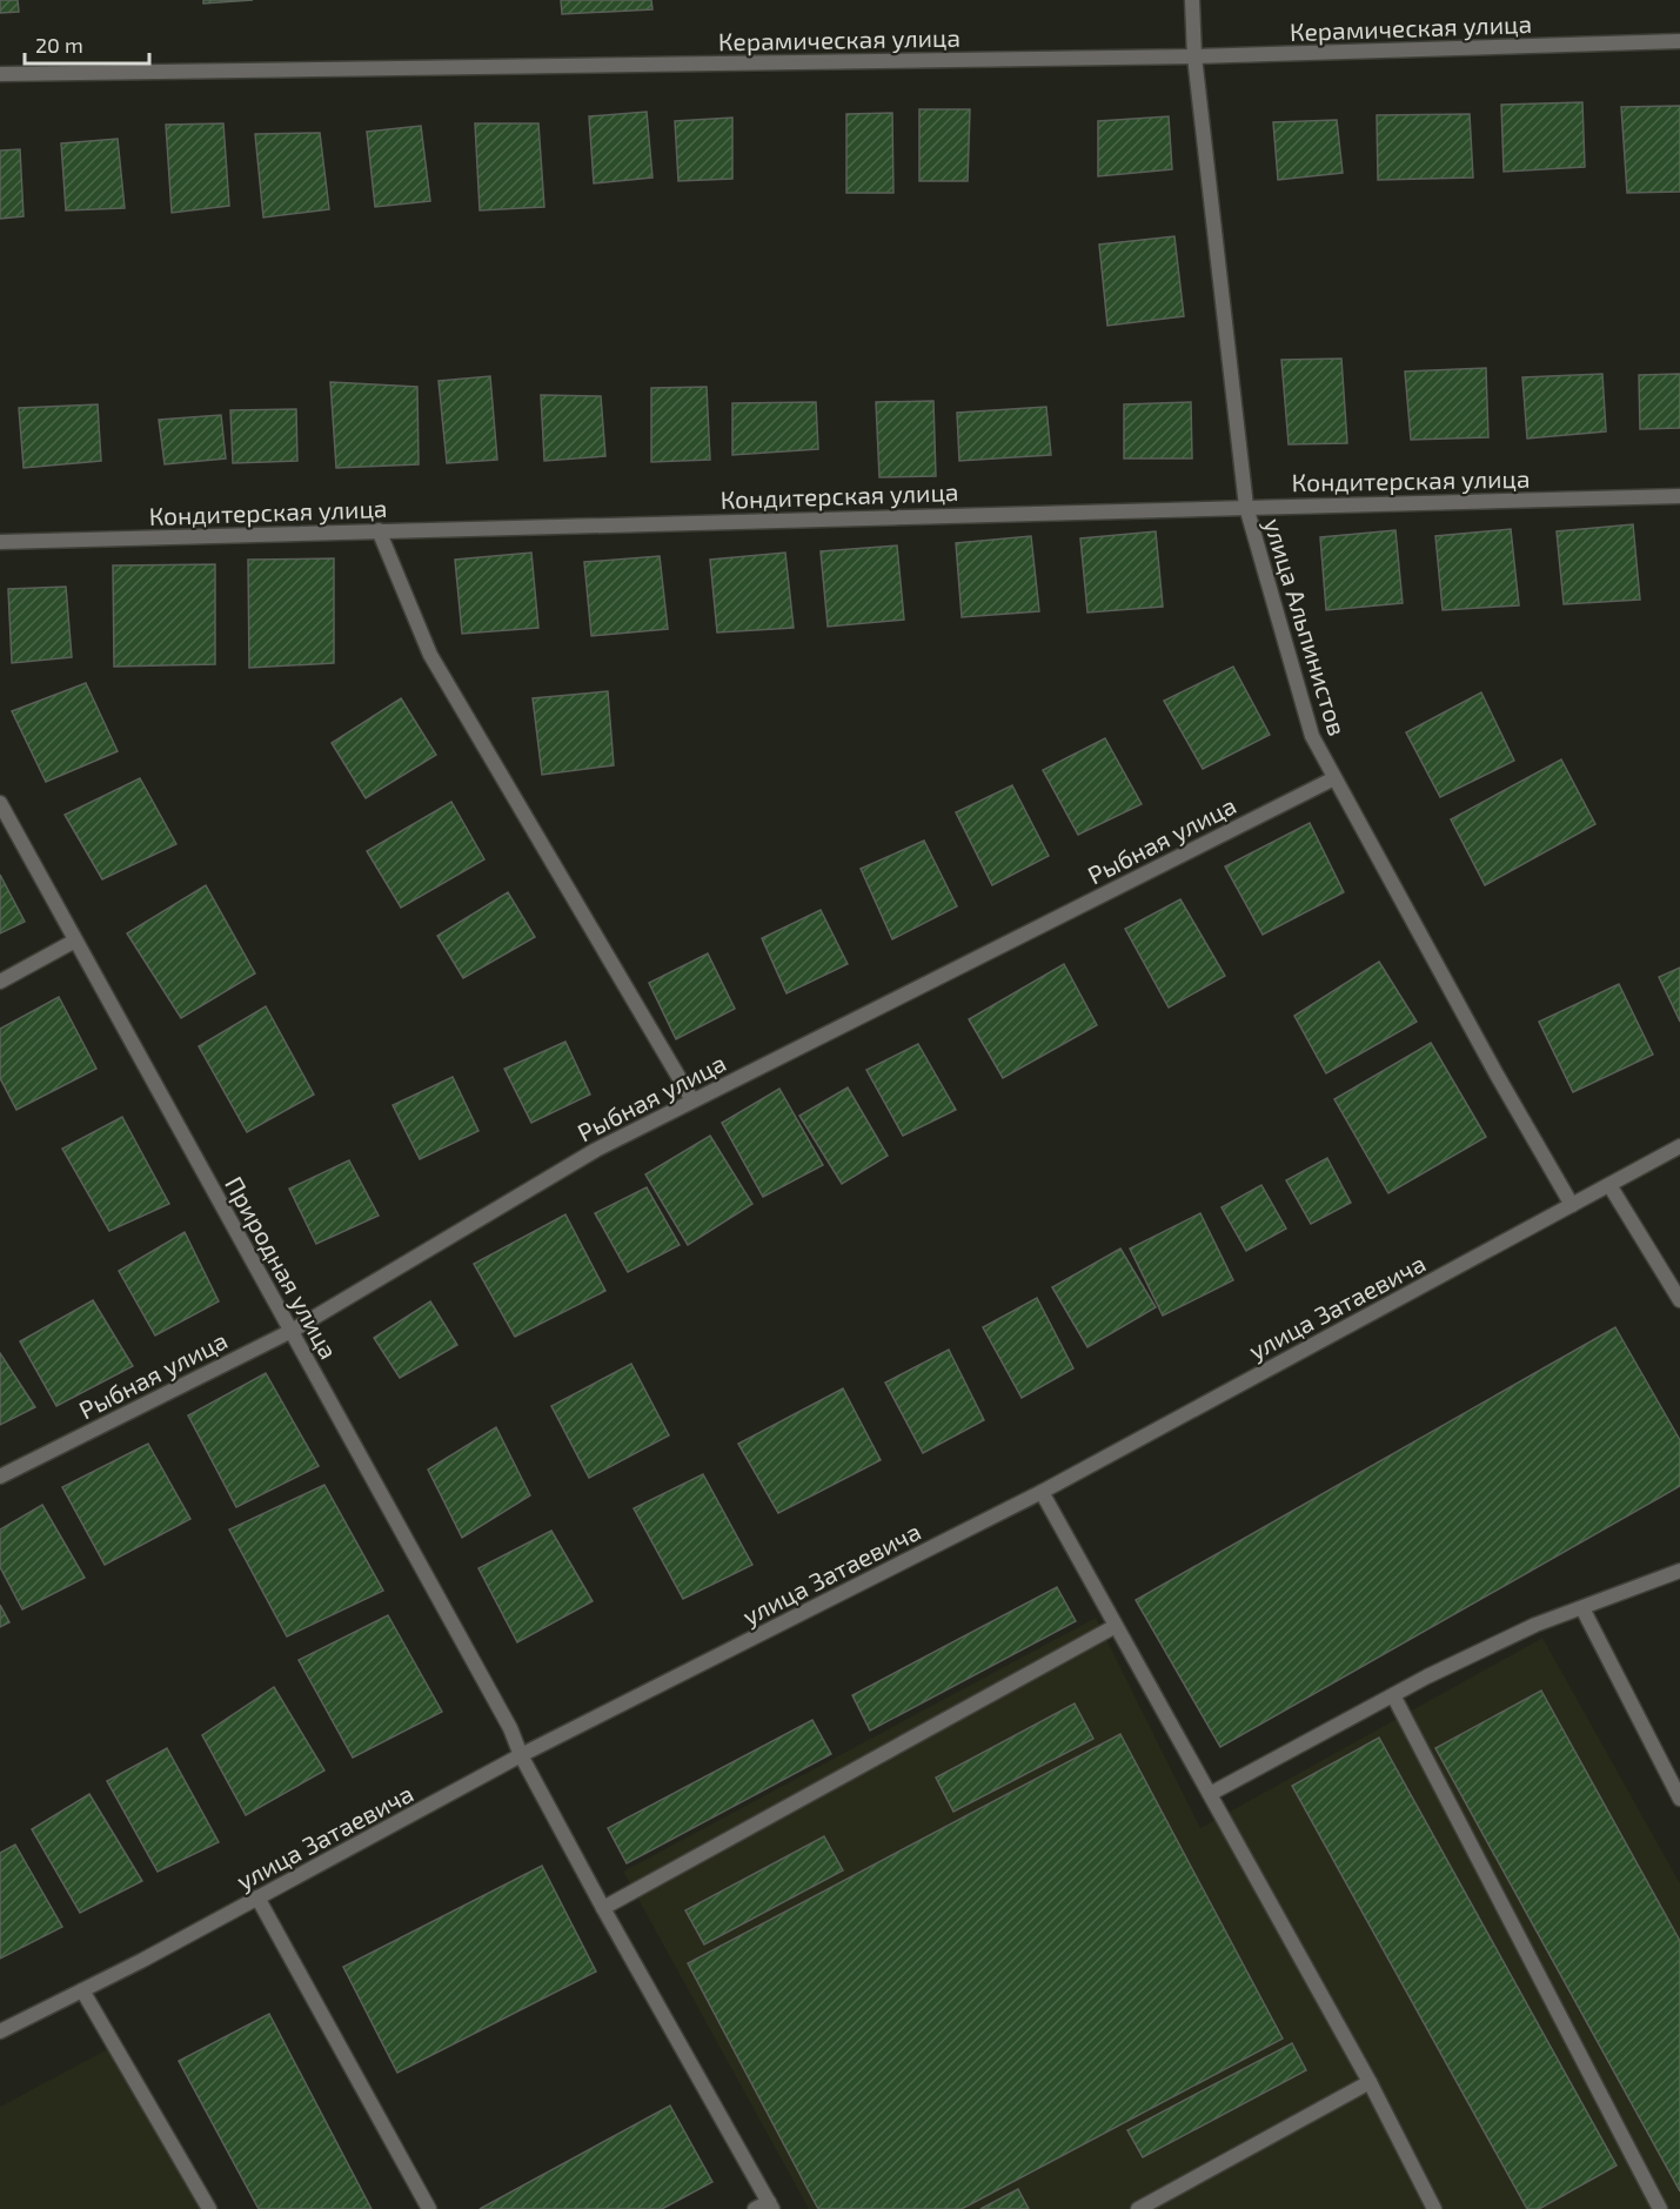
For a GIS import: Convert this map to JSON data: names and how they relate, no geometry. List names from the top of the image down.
{
  "streets": {
    "street": [
      "Керамическая улица",
      "Кондитерская улица",
      "улица Альпинистов",
      "Рыбная улица",
      "Природная улица",
      "улица Затаевича"
    ]
  },
  "crossings": [
    ["Керамическая улица", "улица Альпинистов"],
    ["Кондитерская улица", "улица Альпинистов"],
    ["улица Альпинистов", "Рыбная улица"],
    ["улица Альпинистов", "улица Затаевича"],
    ["Рыбная улица", "Природная улица"],
    ["Природная улица", "улица Затаевича"]
  ],
  "scale_bar": "20 m"
}
